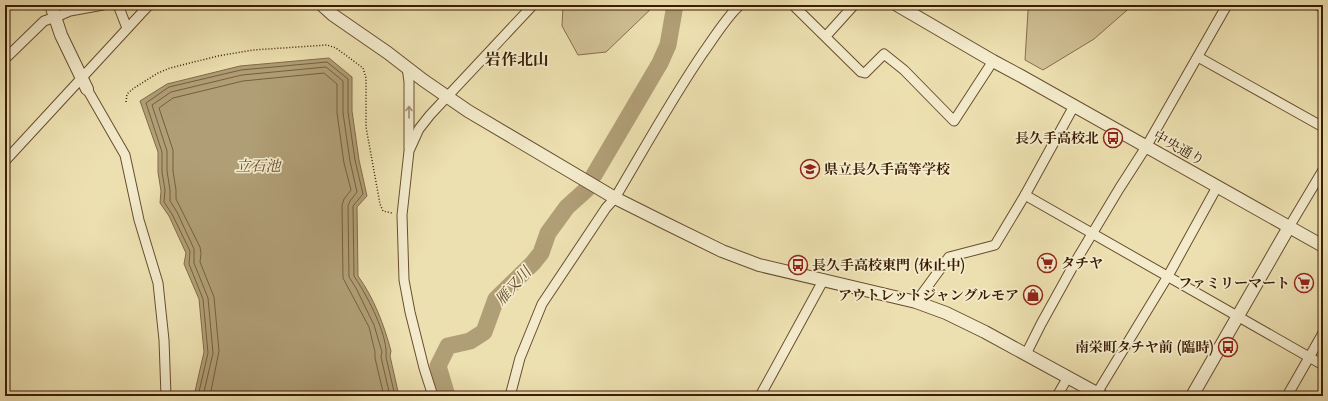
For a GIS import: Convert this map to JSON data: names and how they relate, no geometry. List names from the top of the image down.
{
  "streets": {
    "street": ["中央通り"]
  },
  "districts": ["岩作北山"],
  "water": ["立石池", "雁又川"],
  "places": {
    "bus stop": ["長久手高校北", "長久手高校東門 (休止中)", "南栄町タチヤ前 (臨時)"],
    "school or university": ["県立長久手高等学校"],
    "supermarket": ["タチヤ", "ファミリーマート"],
    "shop": ["アウトレットジャングルモア"]
  }
}
